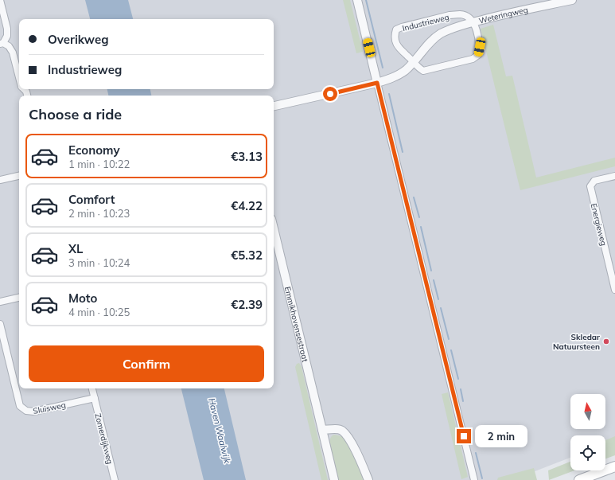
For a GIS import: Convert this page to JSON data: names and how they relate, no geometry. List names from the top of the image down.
{
  "streets": {
    "street": [
      "Weteringweg",
      "Industrieweg",
      "Energieweg",
      "Emmikhovensestraat",
      "Sluisweg",
      "Zomerdijkweg"
    ]
  },
  "crossings": [
    ["Weteringweg", "Industrieweg"],
    ["Sluisweg", "Zomerdijkweg"]
  ],
  "water": ["Haven Waalwijk"],
  "places": ["Skledar Natuursteen"],
  "north": "top",
  "page": {
    "banner": ["Overikweg", "Industrieweg"],
    "heading": "Choose a ride",
    "list": [
      {
        "name": "Economy",
        "note": "1 min · 10:22",
        "value": "€3.13"
      },
      {
        "name": "Comfort",
        "note": "2 min · 10:23",
        "value": "€4.22"
      },
      {
        "name": "XL",
        "note": "3 min · 10:24",
        "value": "€5.32"
      },
      {
        "name": "Moto",
        "note": "4 min · 10:25",
        "value": "€2.39"
      }
    ],
    "buttons": "Confirm",
    "bubble": "2 min"
  }
}
